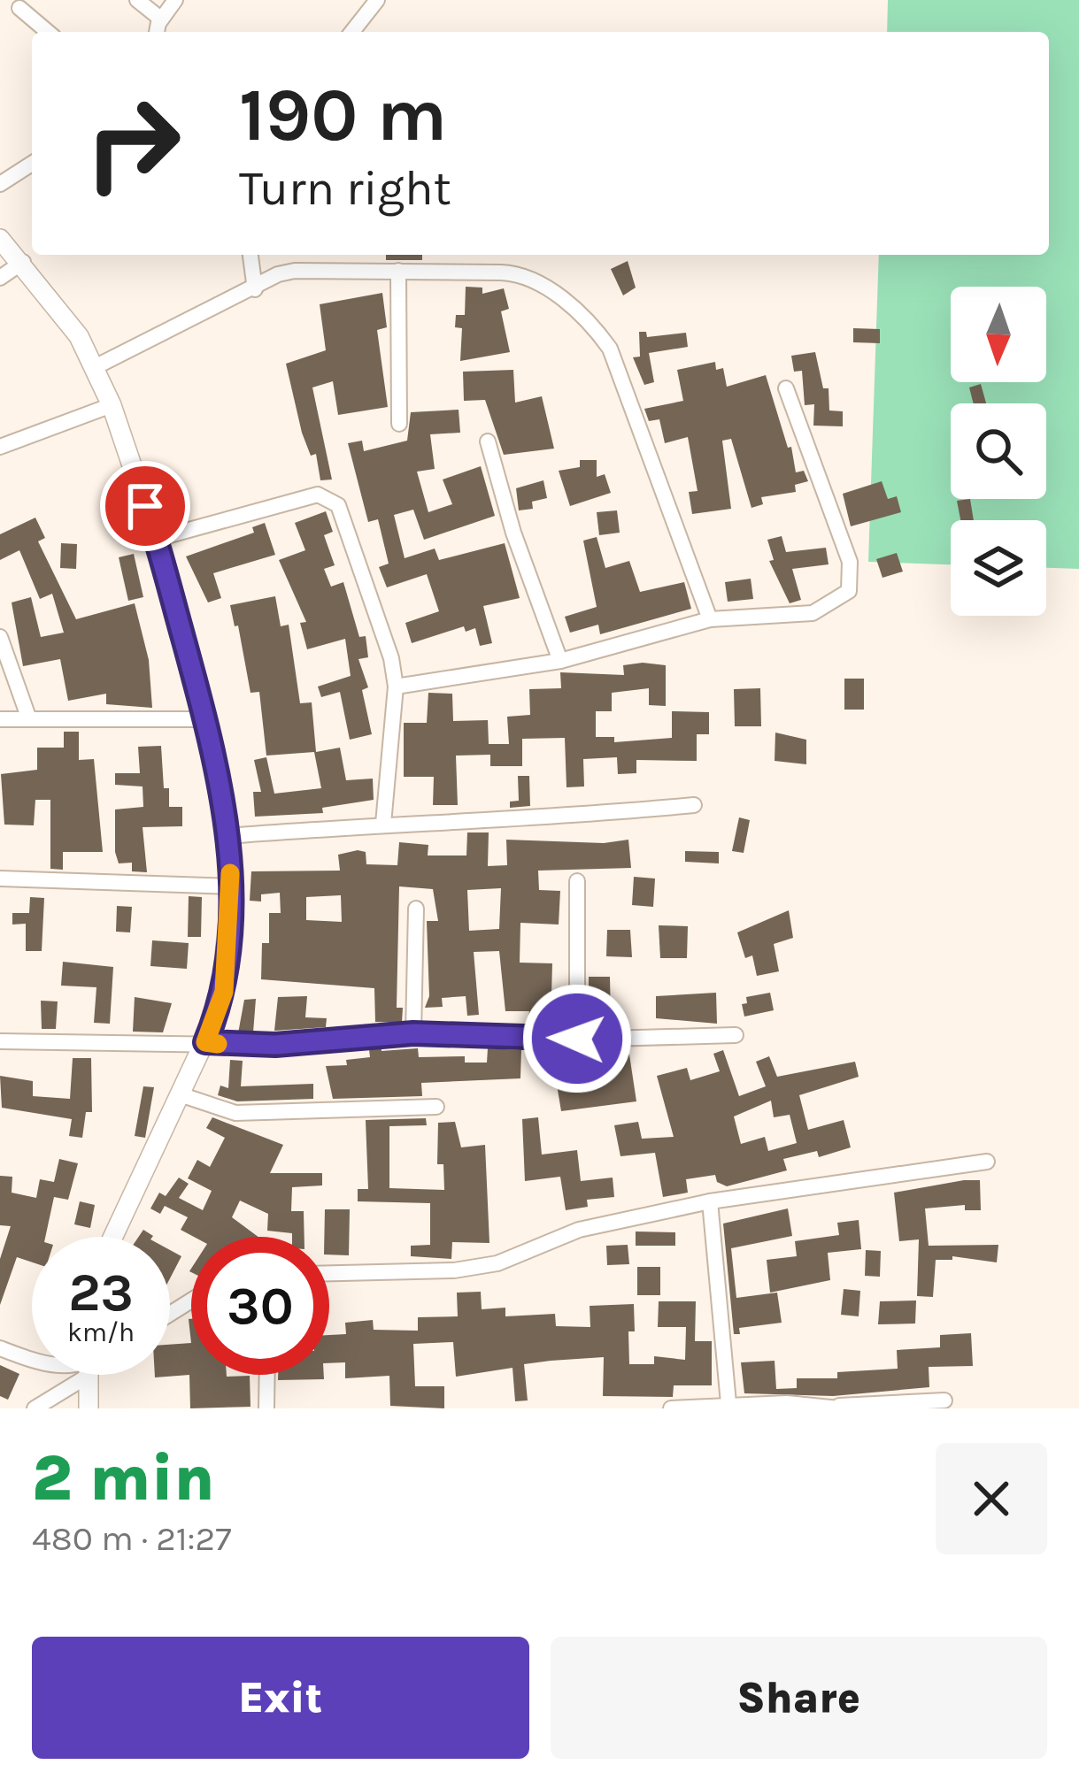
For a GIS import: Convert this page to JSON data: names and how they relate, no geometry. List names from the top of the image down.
{
  "north": "bottom",
  "page": {
    "turn": ["190 m", "Turn right"],
    "speed": "23 km/h",
    "limit": "30",
    "heading": ["2 min", "480 m · 21:27"],
    "buttons": ["Exit", "Share"]
  }
}
